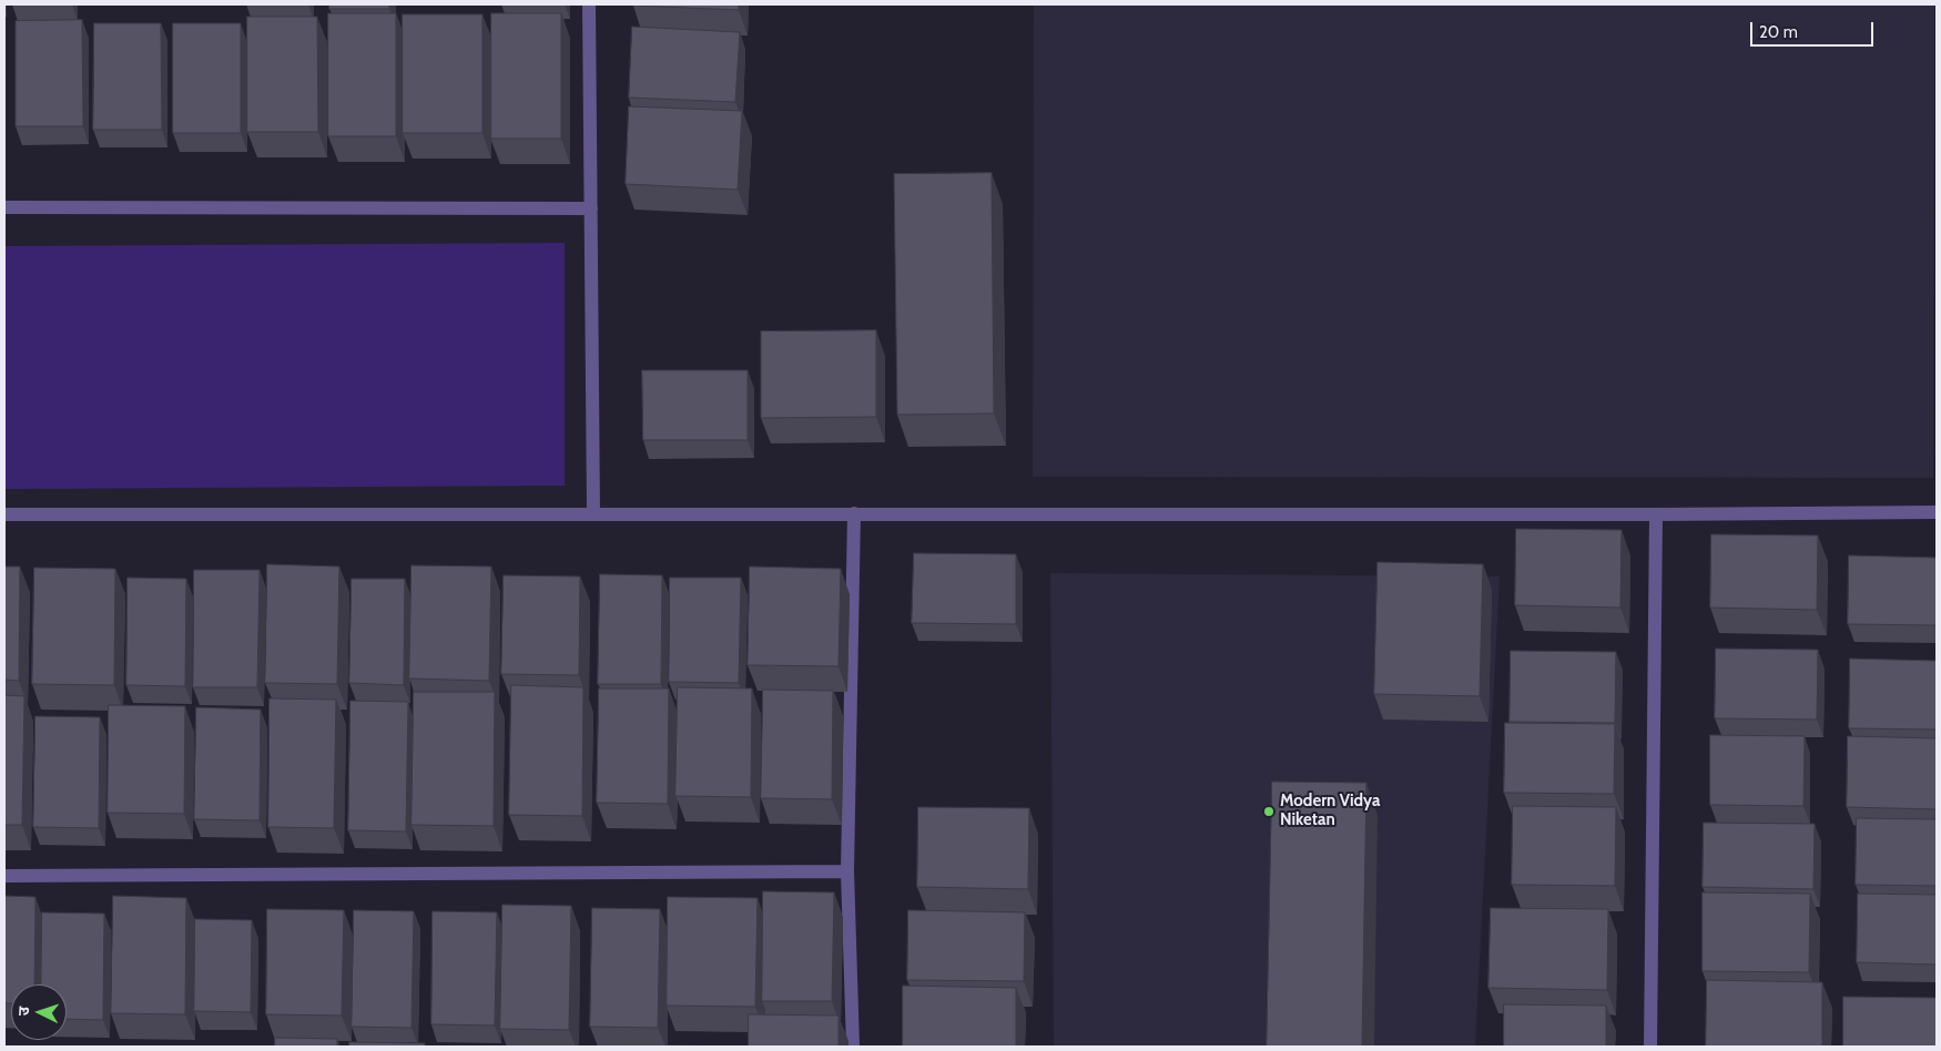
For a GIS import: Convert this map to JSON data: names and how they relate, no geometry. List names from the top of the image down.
{
  "places": ["Modern Vidya Niketan"],
  "scale_bar": "20 m",
  "north": "left"
}
